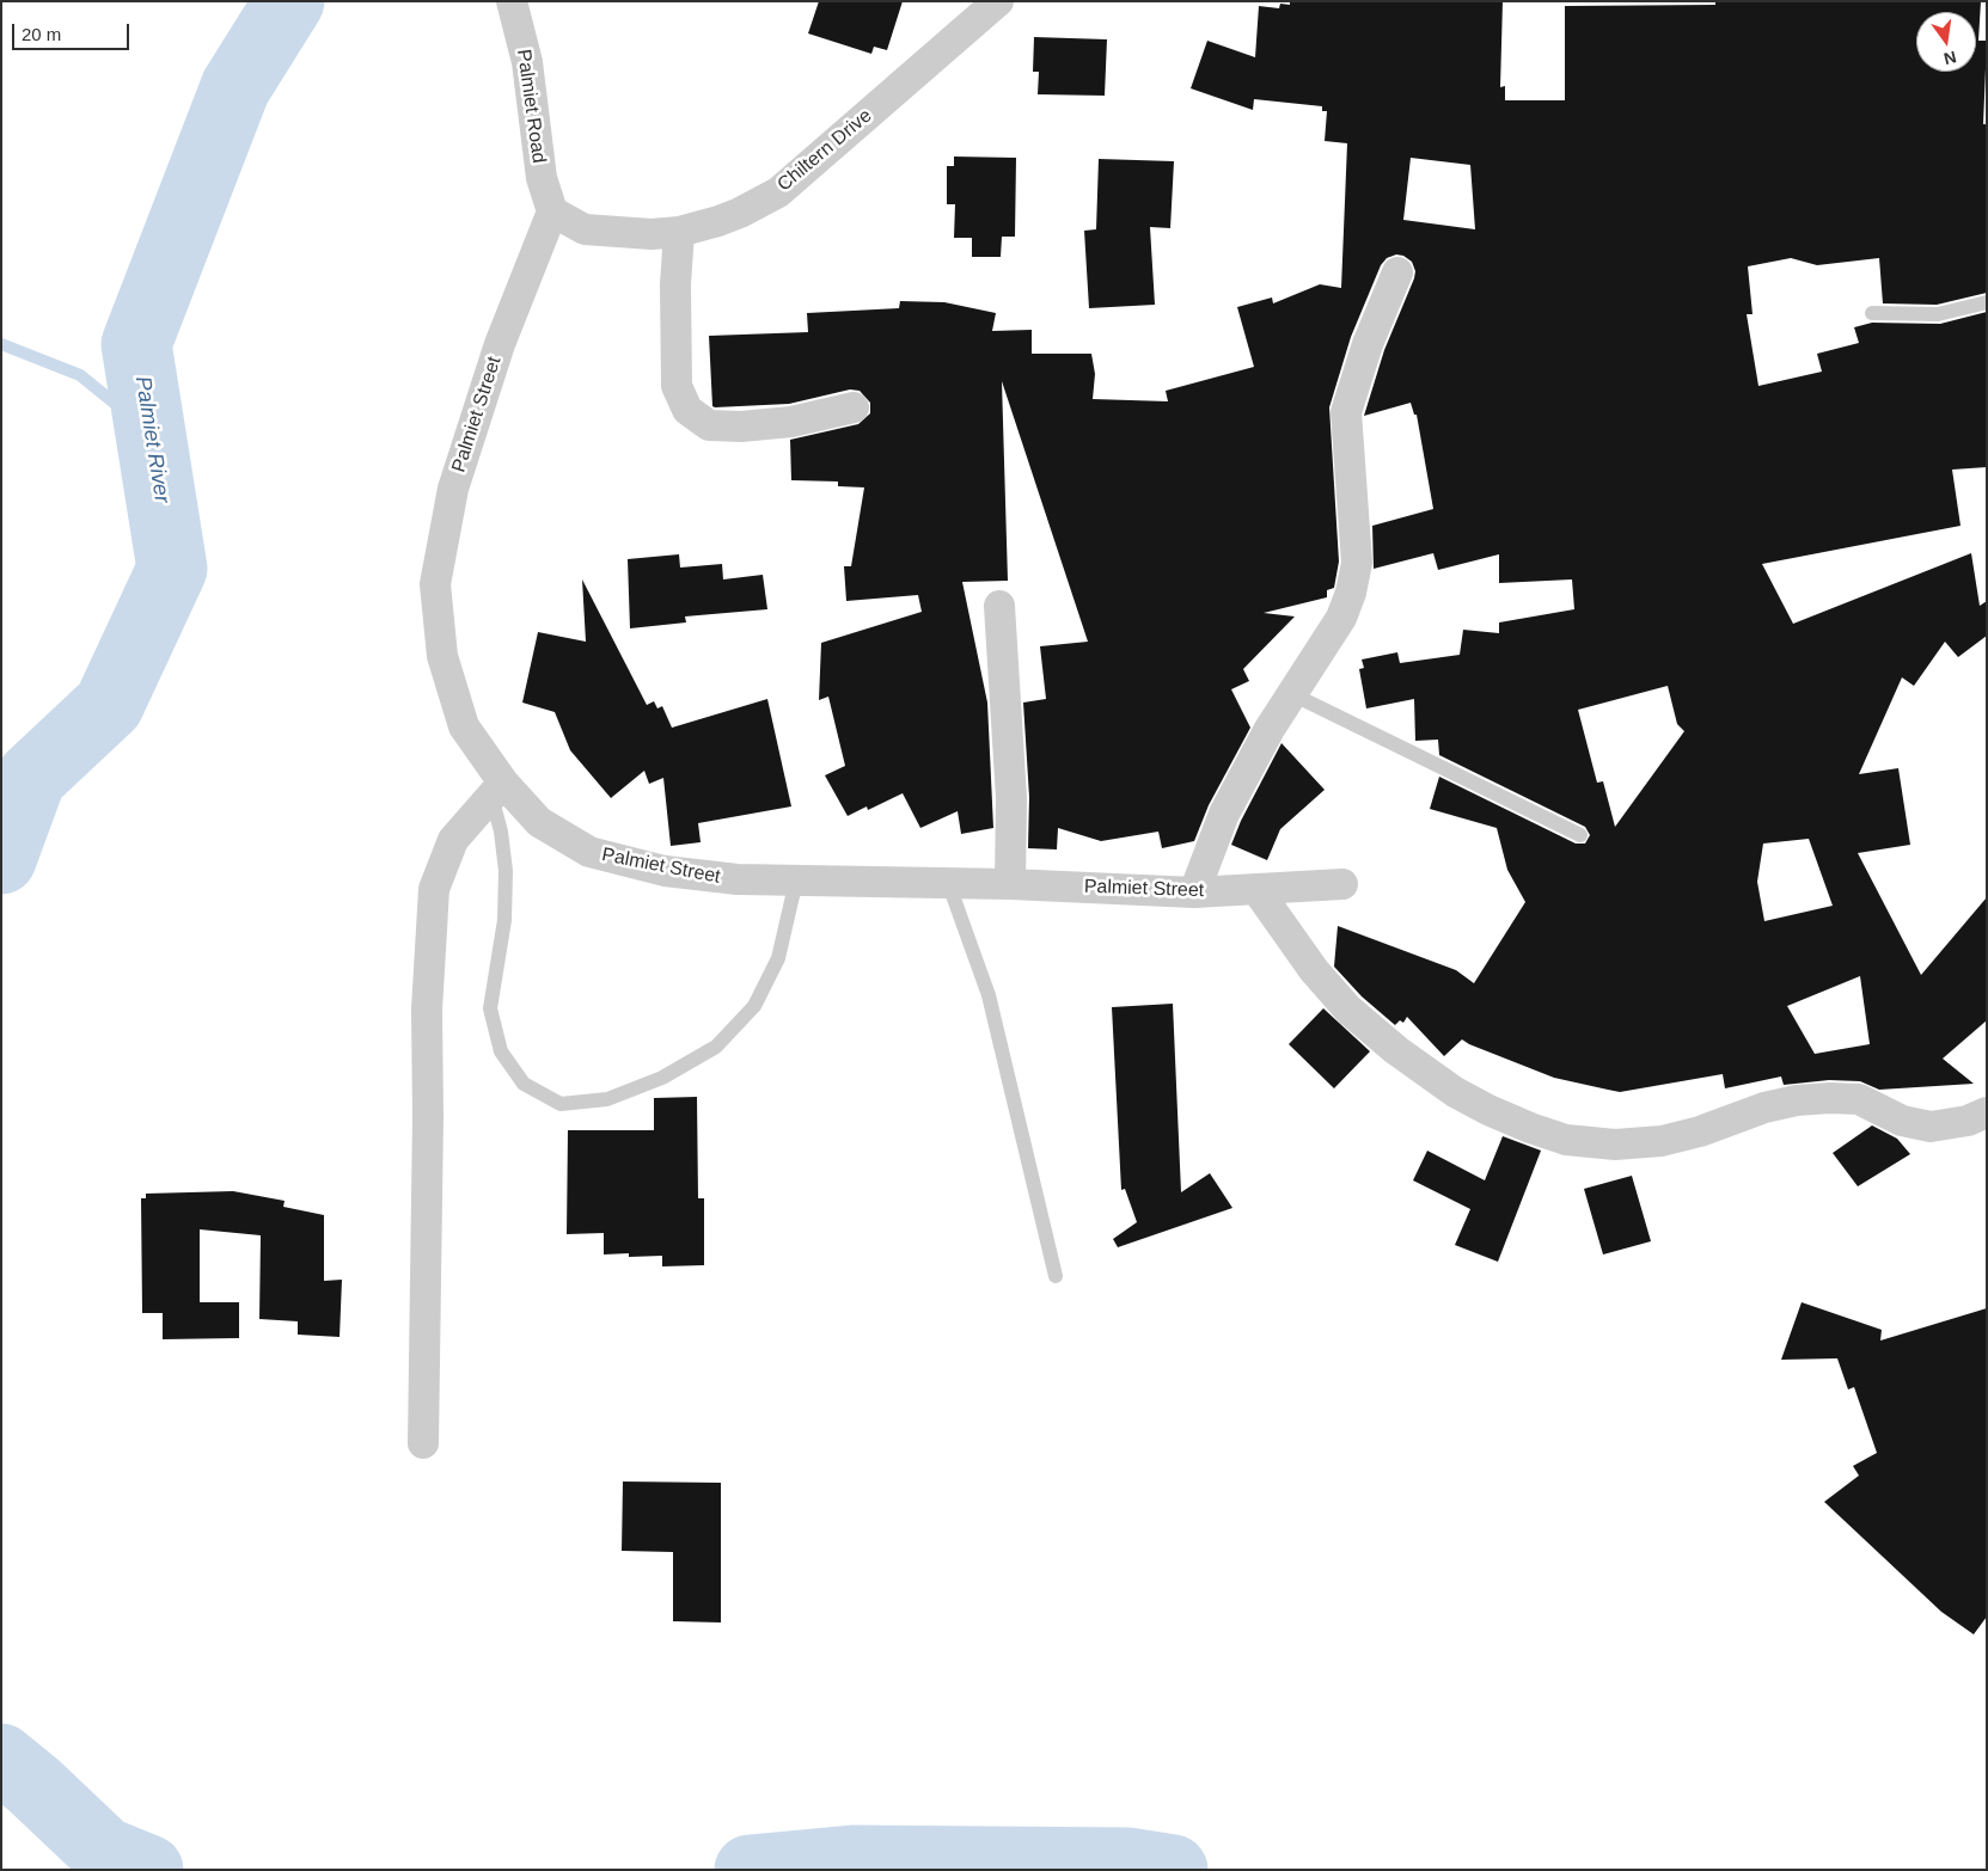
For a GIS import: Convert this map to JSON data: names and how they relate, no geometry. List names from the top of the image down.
{
  "streets": {
    "street": ["Palmiet Road", "Chiltern Drive", "Palmiet Street"]
  },
  "crossings": [
    ["Palmiet Road", "Chiltern Drive"],
    ["Palmiet Road", "Palmiet Street"],
    ["Chiltern Drive", "Palmiet Street"]
  ],
  "water": ["Palmiet River"],
  "scale_bar": "20 m",
  "north": "bottom"
}
